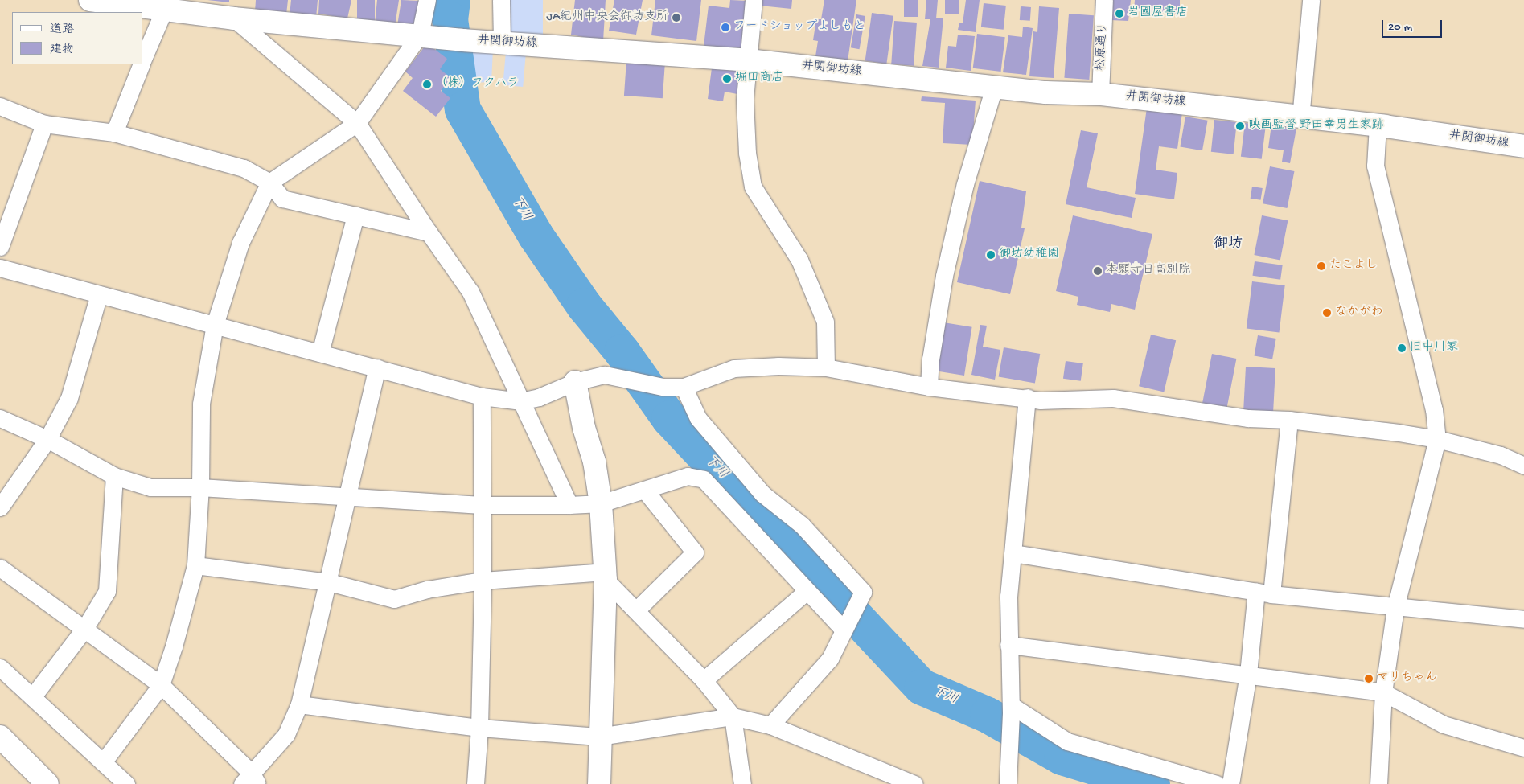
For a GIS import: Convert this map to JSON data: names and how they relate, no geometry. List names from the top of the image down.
{
  "streets": {
    "main road": ["井関御坊線"],
    "street": ["松原通り"]
  },
  "crossings": [
    ["井関御坊線", "松原通り"]
  ],
  "districts": ["御坊"],
  "water": ["下川"],
  "places": [
    "岩國屋書店",
    "JA紀州中央会御坊支所",
    "フードショップよしもと",
    "堀田商店",
    "（株）フクハラ",
    "映画監督 野田幸男生家跡",
    "御坊幼稚園",
    "たこよし",
    "本願寺日高別院",
    "なかがわ",
    "旧中川家",
    "マリちゃん"
  ],
  "legend": ["道路", "建物"],
  "scale_bar": "20 m"
}
